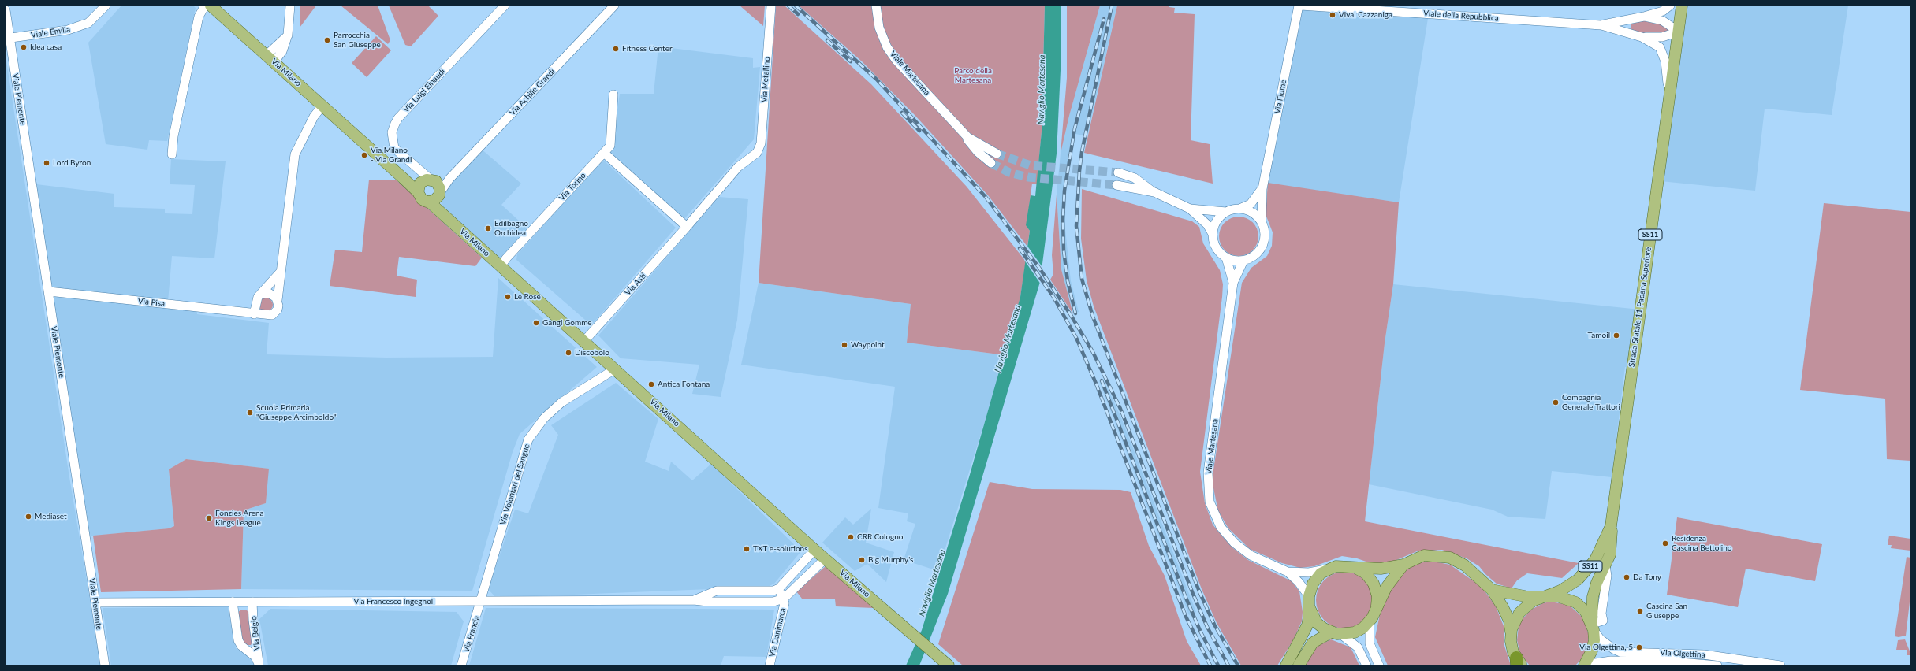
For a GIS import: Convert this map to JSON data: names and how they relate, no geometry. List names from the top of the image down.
{
  "streets": {
    "main road": ["Via Milano", "SS11", "Strada Statale 11 Padana Superiore"],
    "street": [
      "Viale della Repubblica",
      "Viale Emilia",
      "Viale Martesana",
      "Via Metallino",
      "Via Luigi Einaudi",
      "Via Achille Grandi",
      "Via Fiume",
      "Viale Piemonte",
      "Via Torino",
      "Via Asti",
      "Via Pisa",
      "Via Volontari del Sangue",
      "Via Francesco Ingegnoli",
      "Via Danimarca",
      "Via Belgio",
      "Via Francia",
      "Via Olgettina"
    ]
  },
  "crossings": [
    ["Viale della Repubblica", "Via Fiume"],
    ["Viale della Repubblica", "Strada Statale 11 Padana Superiore"],
    ["Viale Emilia", "Viale Piemonte"],
    ["Via Milano", "Via Luigi Einaudi"],
    ["Via Milano", "Via Achille Grandi"],
    ["Via Milano", "Via Torino"],
    ["Via Milano", "Via Asti"],
    ["Via Milano", "Via Pisa"],
    ["Via Milano", "Via Volontari del Sangue"],
    ["Viale Martesana", "Via Fiume"],
    ["Via Metallino", "Via Asti"],
    ["Via Luigi Einaudi", "Via Achille Grandi"],
    ["Viale Piemonte", "Via Pisa"],
    ["Viale Piemonte", "Via Francesco Ingegnoli"],
    ["Strada Statale 11 Padana Superiore", "Via Olgettina"],
    ["Via Volontari del Sangue", "Via Francesco Ingegnoli"],
    ["Via Volontari del Sangue", "Via Francia"],
    ["Via Francesco Ingegnoli", "Via Danimarca"],
    ["Via Francesco Ingegnoli", "Via Belgio"],
    ["Via Francesco Ingegnoli", "Via Francia"]
  ],
  "water": ["Naviglio Martesana"],
  "parks": ["Parco della Martesana"],
  "places": [
    "Vivai Cazzaniga",
    "Parrocchia San Giuseppe",
    "Idea casa",
    "Fitness Center",
    "Via Milano - Via Grandi",
    "Lord Byron",
    "Edilbagno Orchidea",
    "Le Rose",
    "Gangi Gomme",
    "Tamoil",
    "Waypoint",
    "Discobolo",
    "Antica Fontana",
    "Compagnia Generale Trattori",
    "Scuola Primaria \"Giuseppe Arcimboldo\"",
    "Mediaset",
    "Fonzies Arena Kings League",
    "CRR Cologno",
    "Residenza Cascina Bettolino",
    "TXT e-solutions",
    "Big Murphy's",
    "Da Tony",
    "Cascina San Giuseppe",
    "Via Olgettina, 5"
  ]
}
